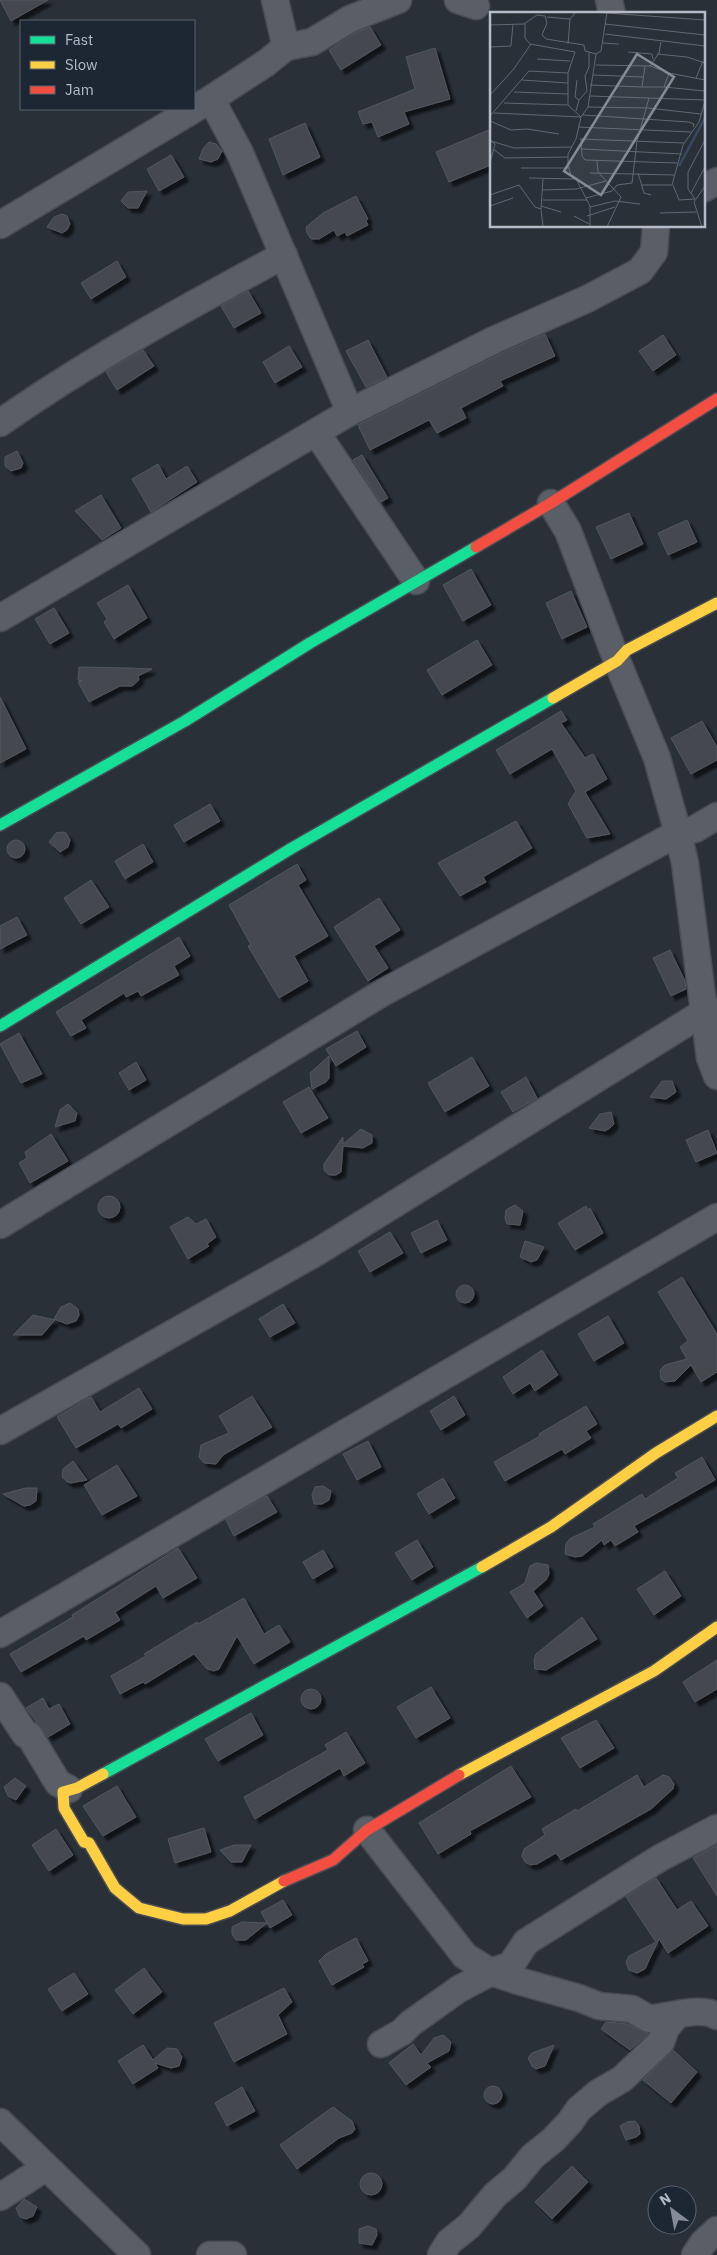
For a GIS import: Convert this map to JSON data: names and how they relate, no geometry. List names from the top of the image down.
{
  "legend": ["Fast", "Slow", "Jam"],
  "north": "top left"
}
